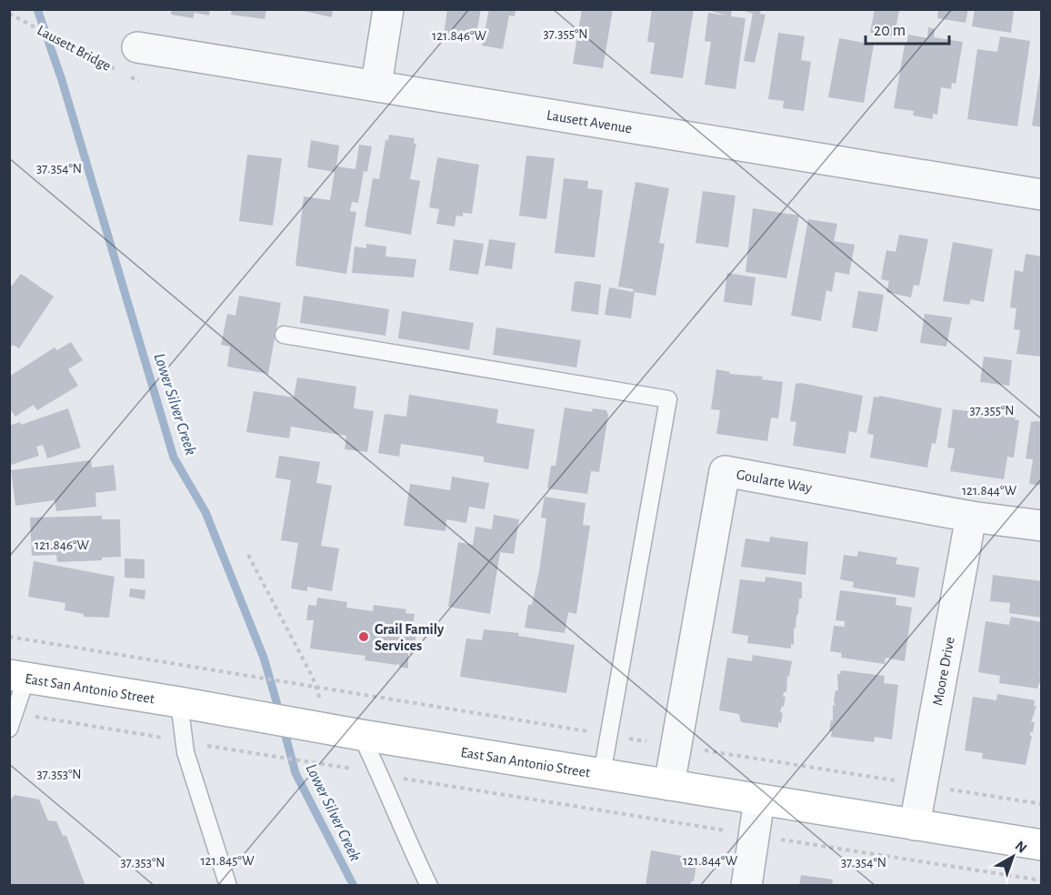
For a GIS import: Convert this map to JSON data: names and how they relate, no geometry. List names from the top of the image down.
{
  "streets": {
    "main road": ["East San Antonio Street"],
    "street": ["Lausett Avenue", "Goularte Way", "Moore Drive"],
    "path": ["Lausett Bridge"]
  },
  "crossings": [
    ["Goularte Way", "Moore Drive"],
    ["Goularte Way", "East San Antonio Street"],
    ["Moore Drive", "East San Antonio Street"]
  ],
  "water": ["Lower Silver Creek"],
  "places": ["Grail Family Services"],
  "scale_bar": "20 m",
  "north": "top right",
  "coordinates": [
    "37.355°N",
    "121.846°W",
    "37.354°N",
    "121.844°W",
    "37.353°N",
    "121.845°W"
  ]
}
